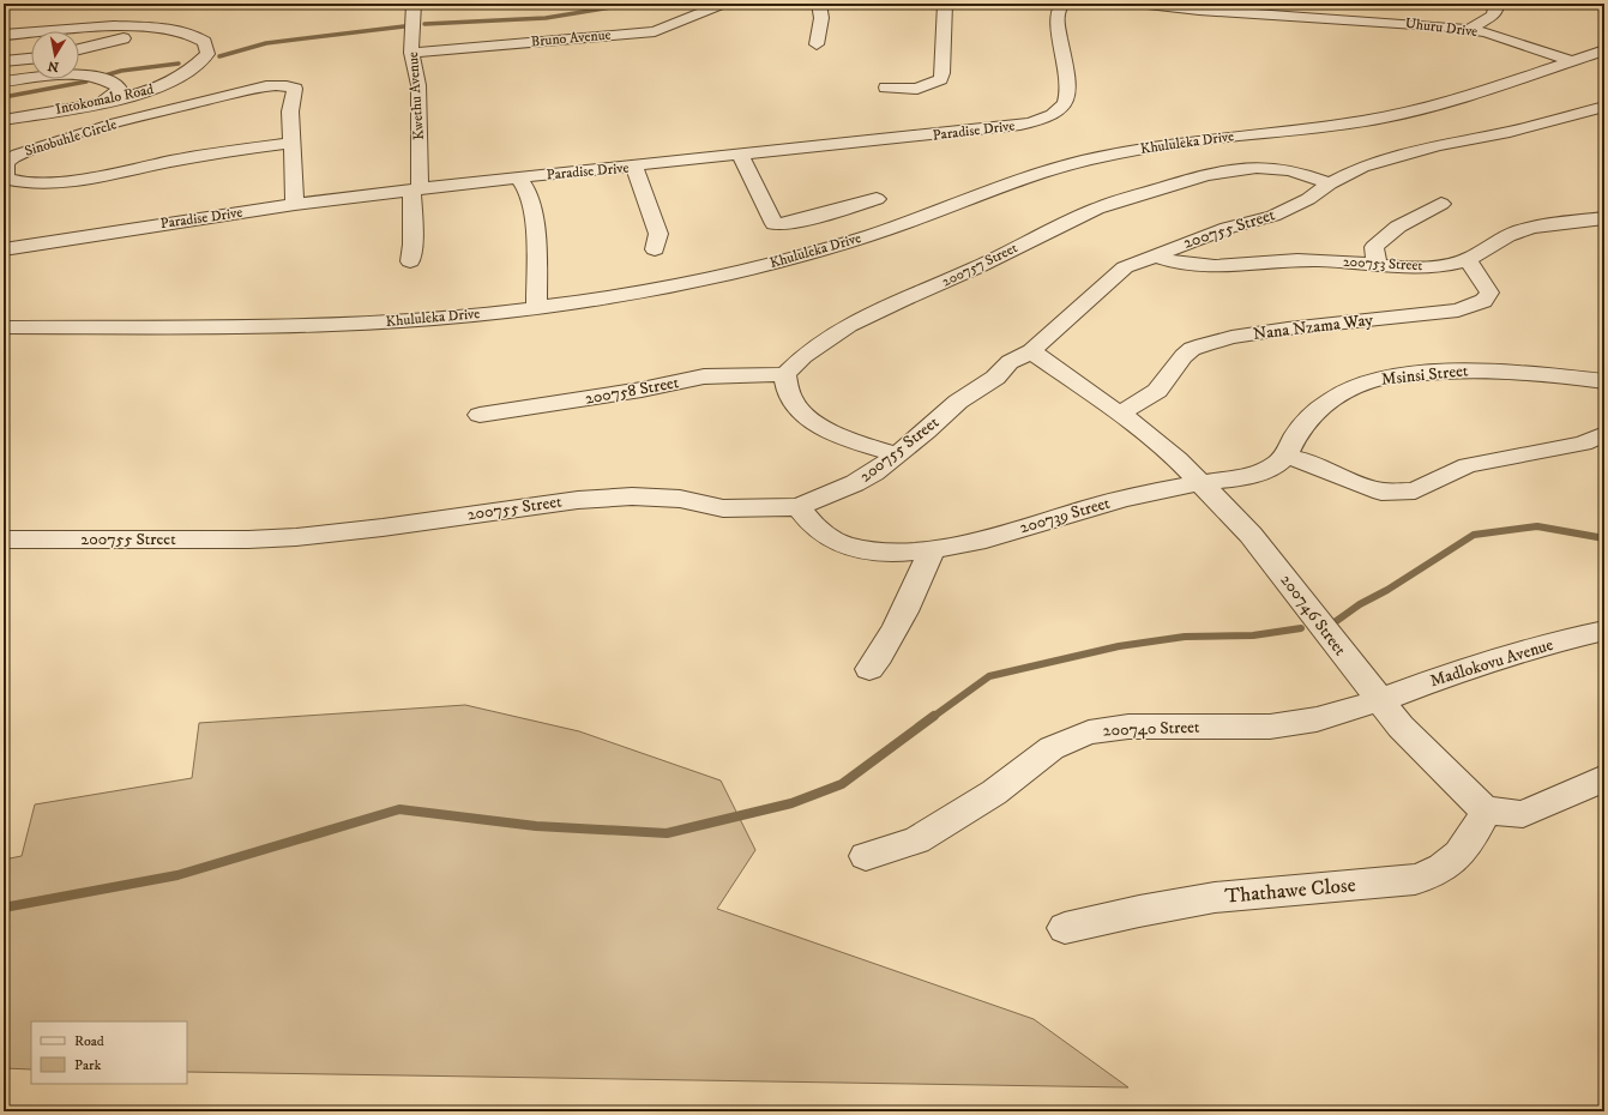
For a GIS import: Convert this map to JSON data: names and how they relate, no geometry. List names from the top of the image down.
{
  "streets": {
    "street": [
      "Uhuru Drive",
      "Bruno Avenue",
      "Kwethu Avenue",
      "Intokomalo Road",
      "Paradise Drive",
      "Sinobuhle Circle",
      "Khululeka Drive",
      "200755 Street",
      "200753 Street",
      "200757 Street",
      "Nana Nzama Way",
      "Msinsi Street",
      "200758 Street",
      "200739 Street",
      "200746 Street",
      "Madlokovu Avenue",
      "200740 Street",
      "Thathawe Close"
    ]
  },
  "crossings": [
    ["Uhuru Drive", "Khululeka Drive"],
    ["Bruno Avenue", "Kwethu Avenue"],
    ["Kwethu Avenue", "Paradise Drive"],
    ["200755 Street", "200753 Street"],
    ["200755 Street", "200757 Street"],
    ["200755 Street", "200739 Street"],
    ["200755 Street", "200746 Street"],
    ["200753 Street", "Nana Nzama Way"],
    ["200757 Street", "200758 Street"],
    ["Nana Nzama Way", "200746 Street"],
    ["200739 Street", "200746 Street"],
    ["200746 Street", "Madlokovu Avenue"],
    ["200746 Street", "200740 Street"],
    ["200746 Street", "Thathawe Close"],
    ["Madlokovu Avenue", "200740 Street"]
  ],
  "legend": ["Road", "Park"],
  "north": "bottom"
}
